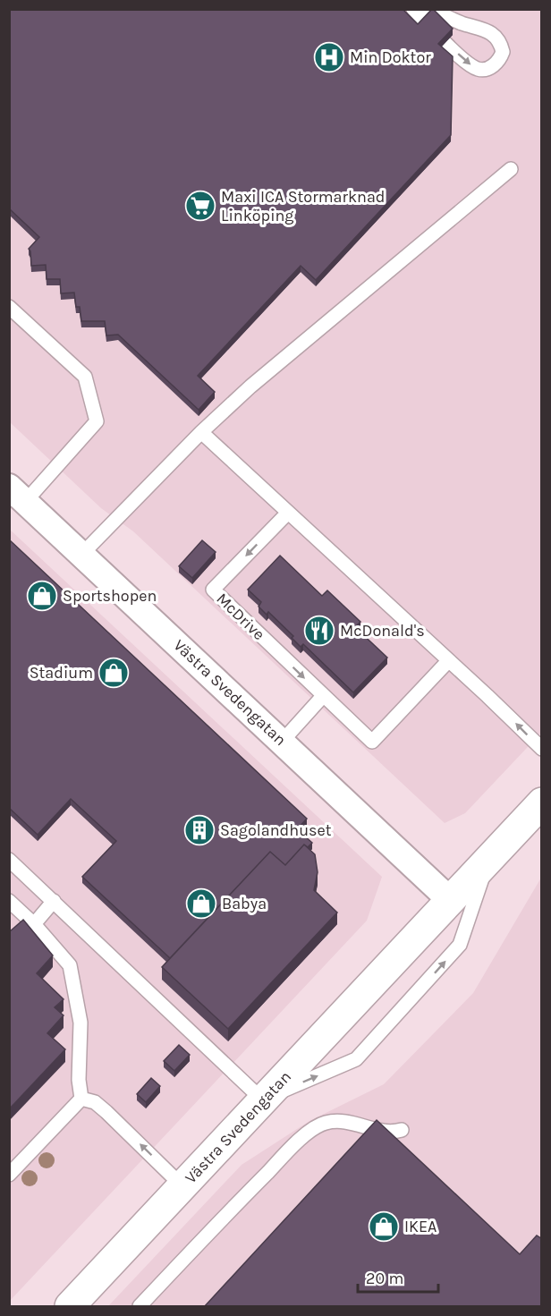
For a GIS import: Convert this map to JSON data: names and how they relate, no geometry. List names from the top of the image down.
{
  "streets": {
    "street": ["Västra Svedengatan"],
    "lane": ["McDrive"]
  },
  "places": {
    "hospital": ["Min Doktor"],
    "supermarket": ["Maxi ICA Stormarknad Linköping"],
    "shop": [
      "Sportshopen",
      "Stadium",
      "Babya",
      "IKEA"
    ],
    "restaurant": ["McDonald's"],
    "building": ["Sagolandhuset"]
  },
  "scale_bar": "20 m"
}
